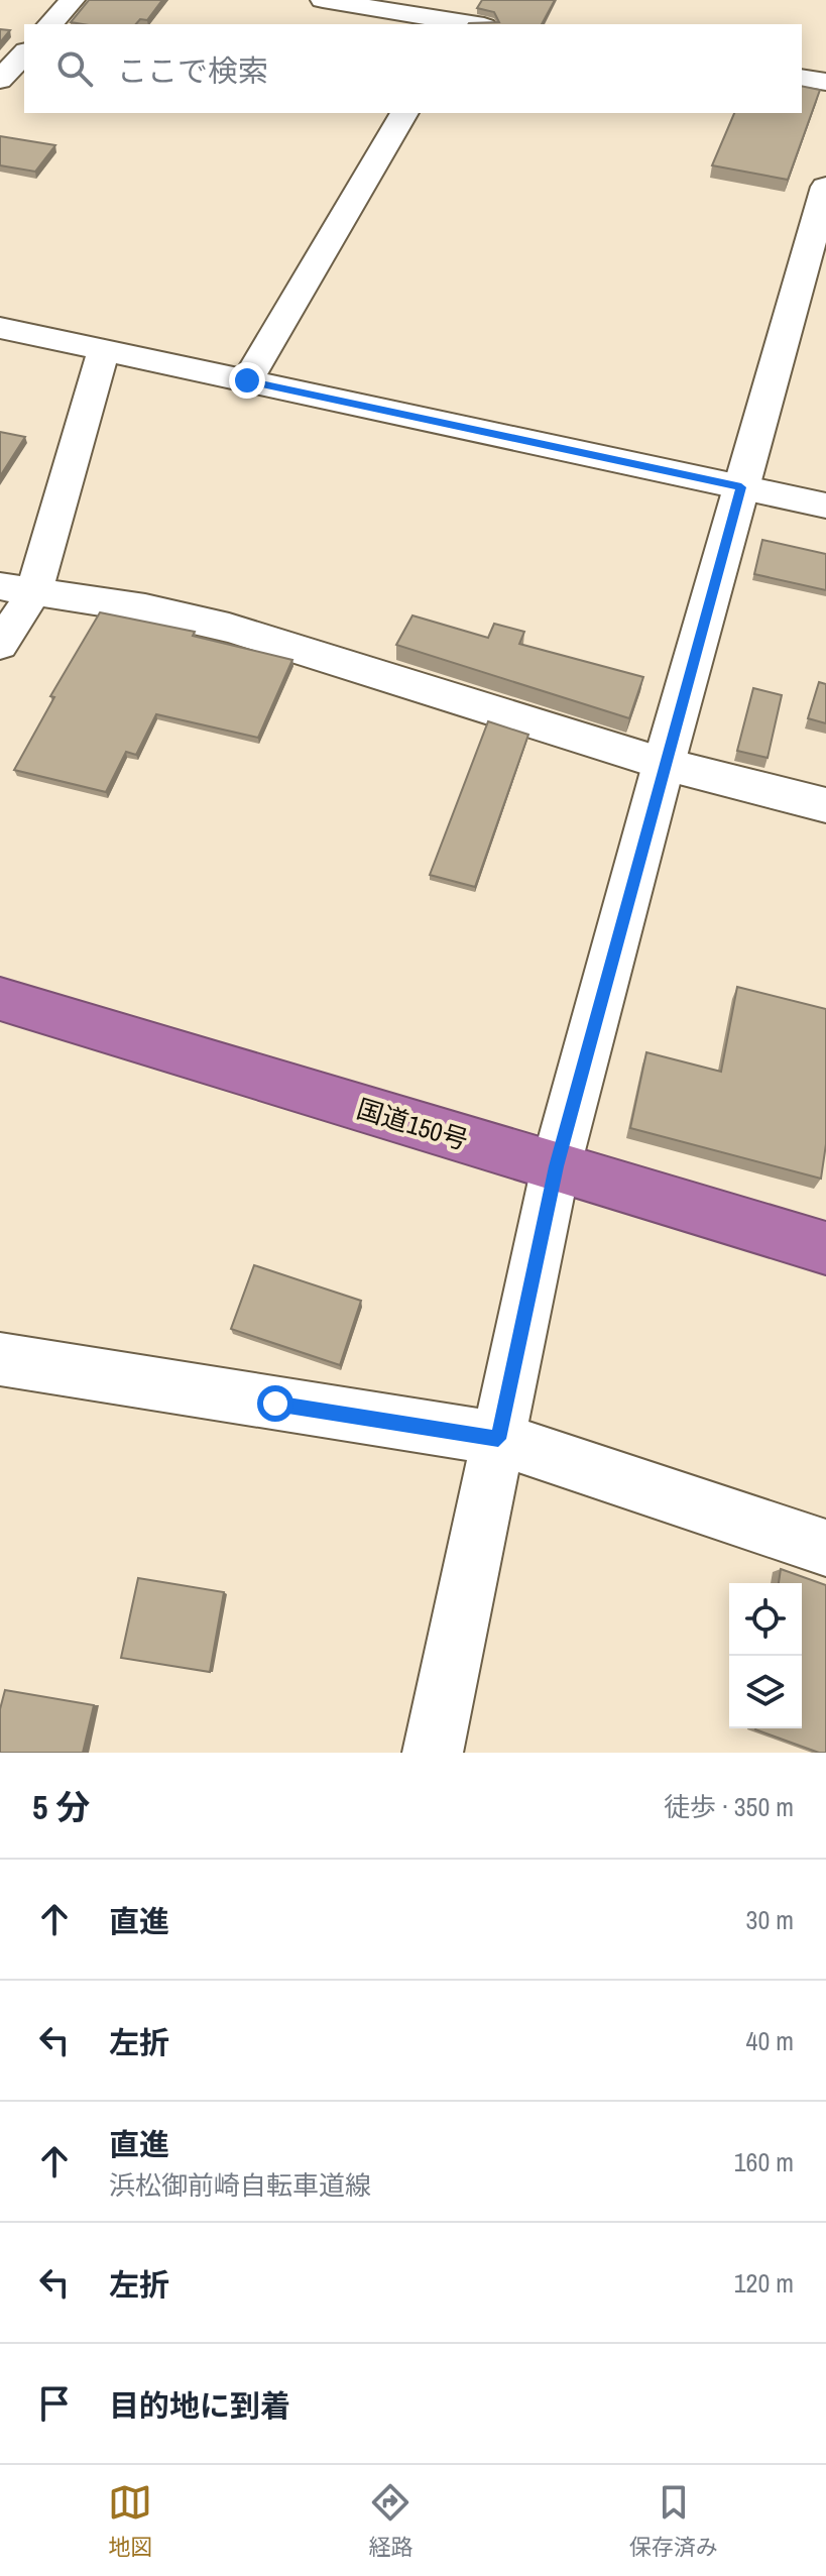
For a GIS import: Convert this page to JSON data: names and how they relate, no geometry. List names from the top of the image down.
{
  "streets": {
    "highway": ["国道150号"]
  },
  "page": {
    "search": "ここで検索",
    "heading": ["5 分", "徒歩 · 350 m"],
    "list": [
      ["直進", "30 m"],
      ["左折", "40 m"],
      ["直進", "浜松御前崎自転車道線", "160 m"],
      ["左折", "120 m"],
      "目的地に到着"
    ],
    "nav": ["地図", "経路", "保存済み"]
  }
}
